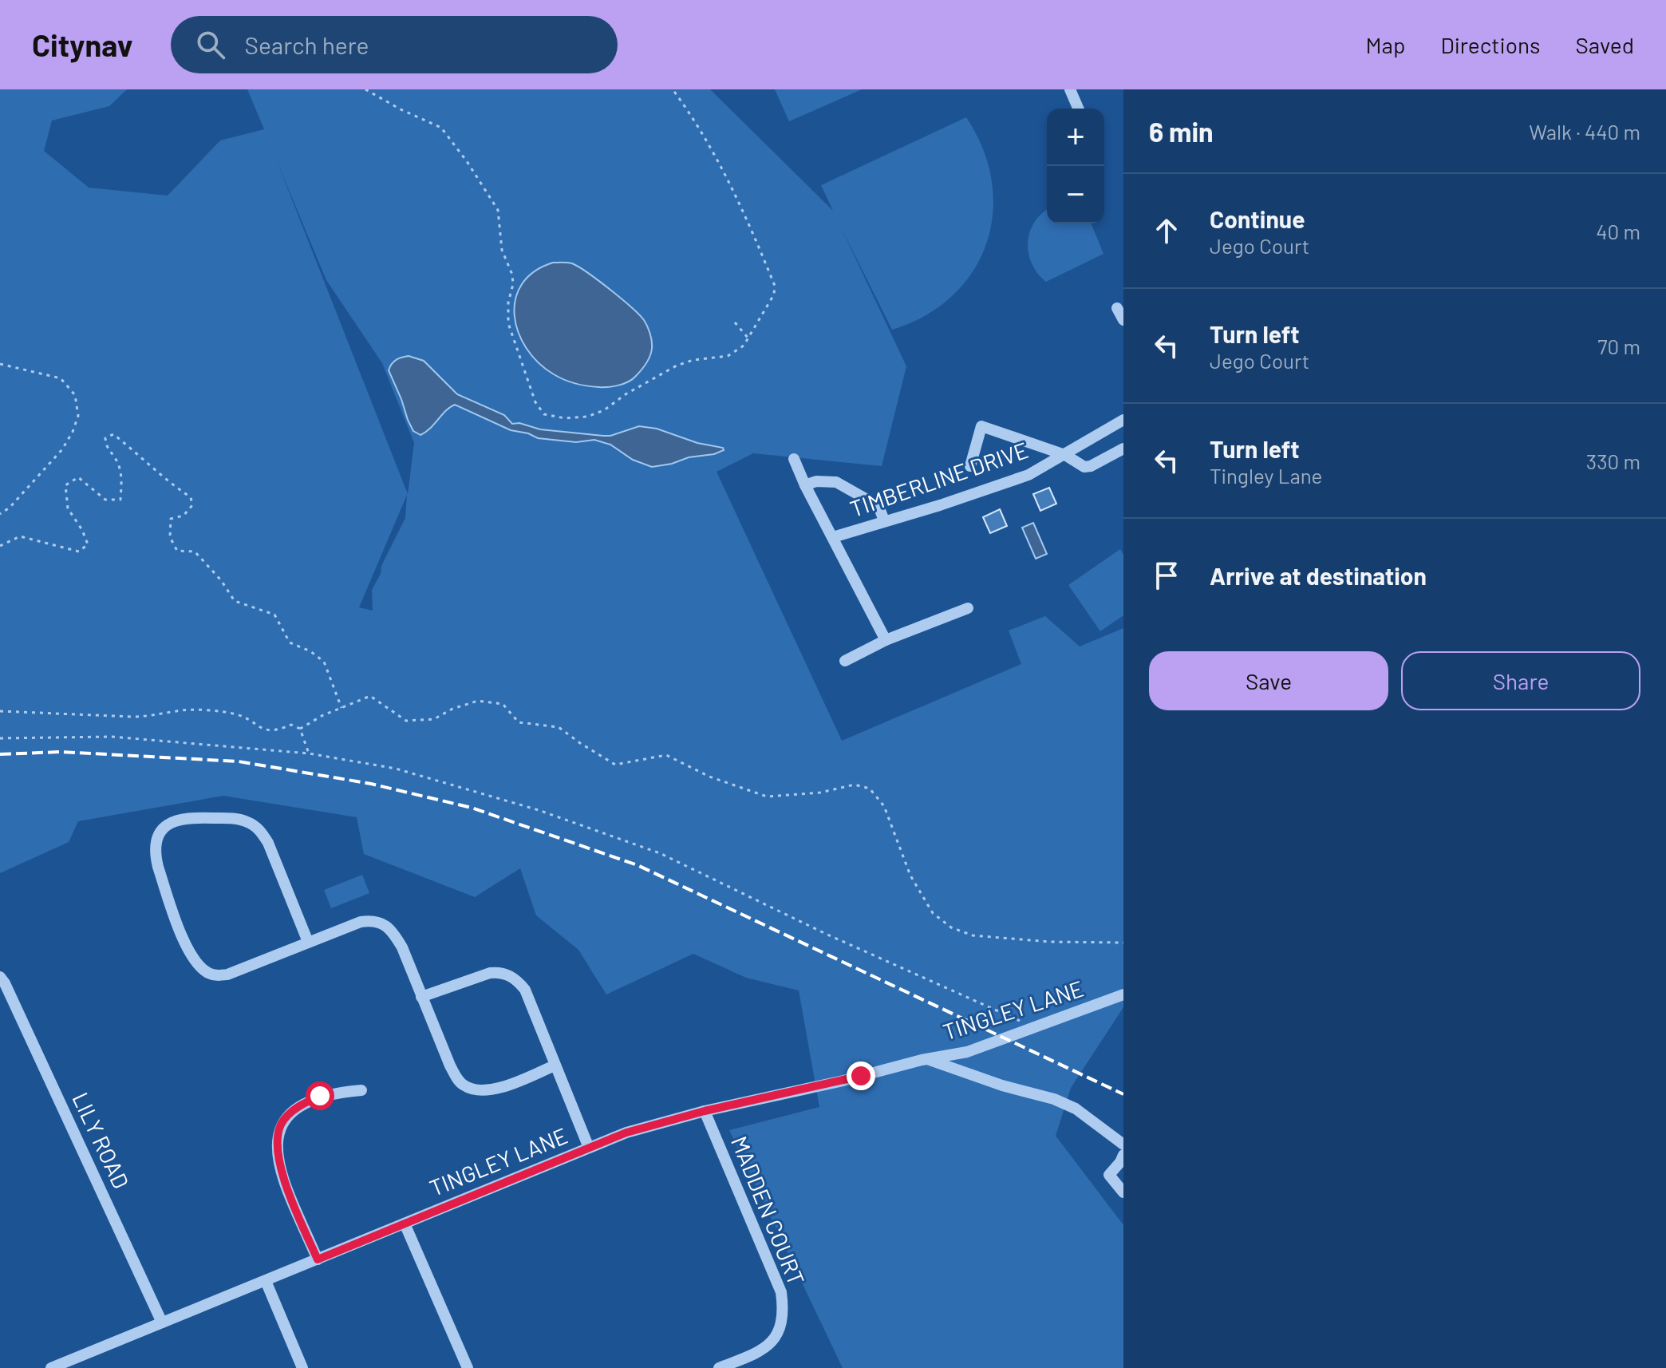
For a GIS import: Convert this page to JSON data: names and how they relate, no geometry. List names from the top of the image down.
{
  "streets": {
    "street": [
      "TIMBERLINE DRIVE",
      "TINGLEY LANE",
      "LILY ROAD",
      "MADDEN COURT"
    ]
  },
  "crossings": [
    ["TINGLEY LANE", "LILY ROAD"],
    ["TINGLEY LANE", "MADDEN COURT"]
  ],
  "page": {
    "header": "Citynav",
    "search": "Search here",
    "nav": ["Map", "Directions", "Saved"],
    "heading": ["6 min", "Walk · 440 m"],
    "map_buttons": ["+", "−"],
    "list": [
      ["Continue", "Jego Court", "40 m"],
      ["Turn left", "Jego Court", "70 m"],
      ["Turn left", "Tingley Lane", "330 m"],
      "Arrive at destination"
    ],
    "buttons": ["Save", "Share"]
  }
}
